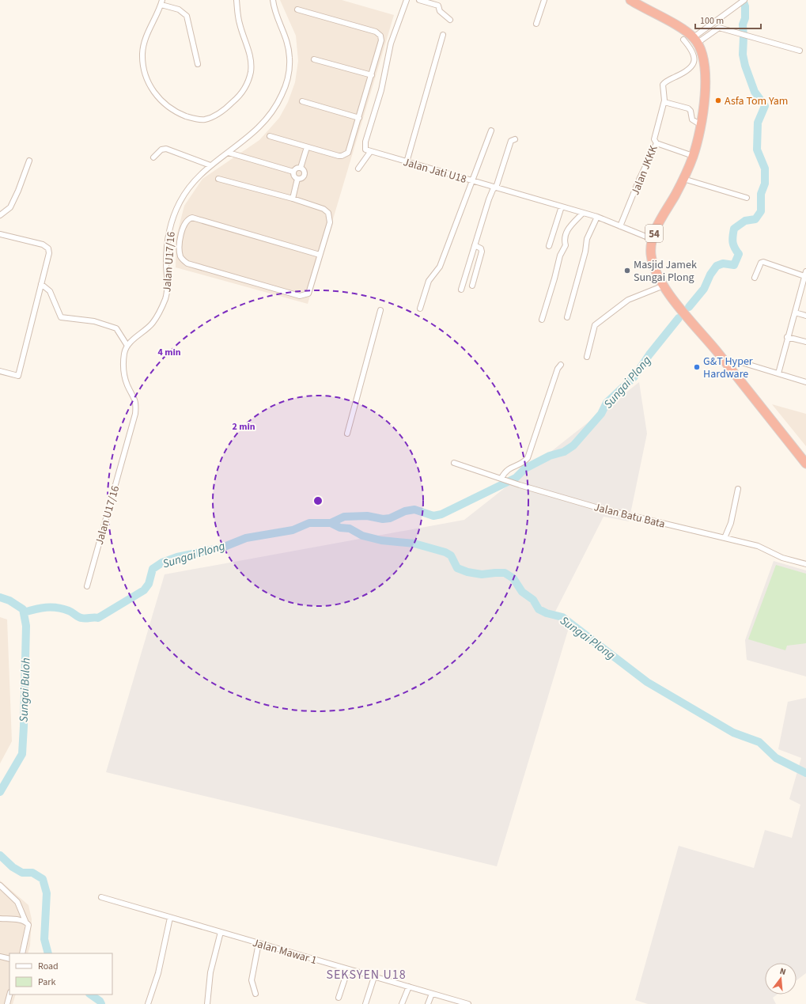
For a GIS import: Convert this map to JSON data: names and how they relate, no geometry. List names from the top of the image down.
{
  "streets": {
    "highway": ["54"],
    "street": [
      "Jalan Jati U18",
      "Jalan JKKK",
      "Jalan U17/16",
      "Jalan Batu Bata",
      "Jalan Mawar 1"
    ]
  },
  "crossings": [
    ["Jalan Jati U18", "Jalan JKKK"],
    ["Jalan Jati U18", "54"]
  ],
  "districts": ["SEKSYEN U18"],
  "water": ["Sungai Plong", "Sungai Buloh"],
  "places": ["Asfa Tom Yam", "Masjid Jamek Sungai Plong", "G&T Hyper Hardware"],
  "legend": ["Road", "Park"],
  "scale_bar": "100 m",
  "north": "top",
  "rings": ["4 min", "2 min"]
}
